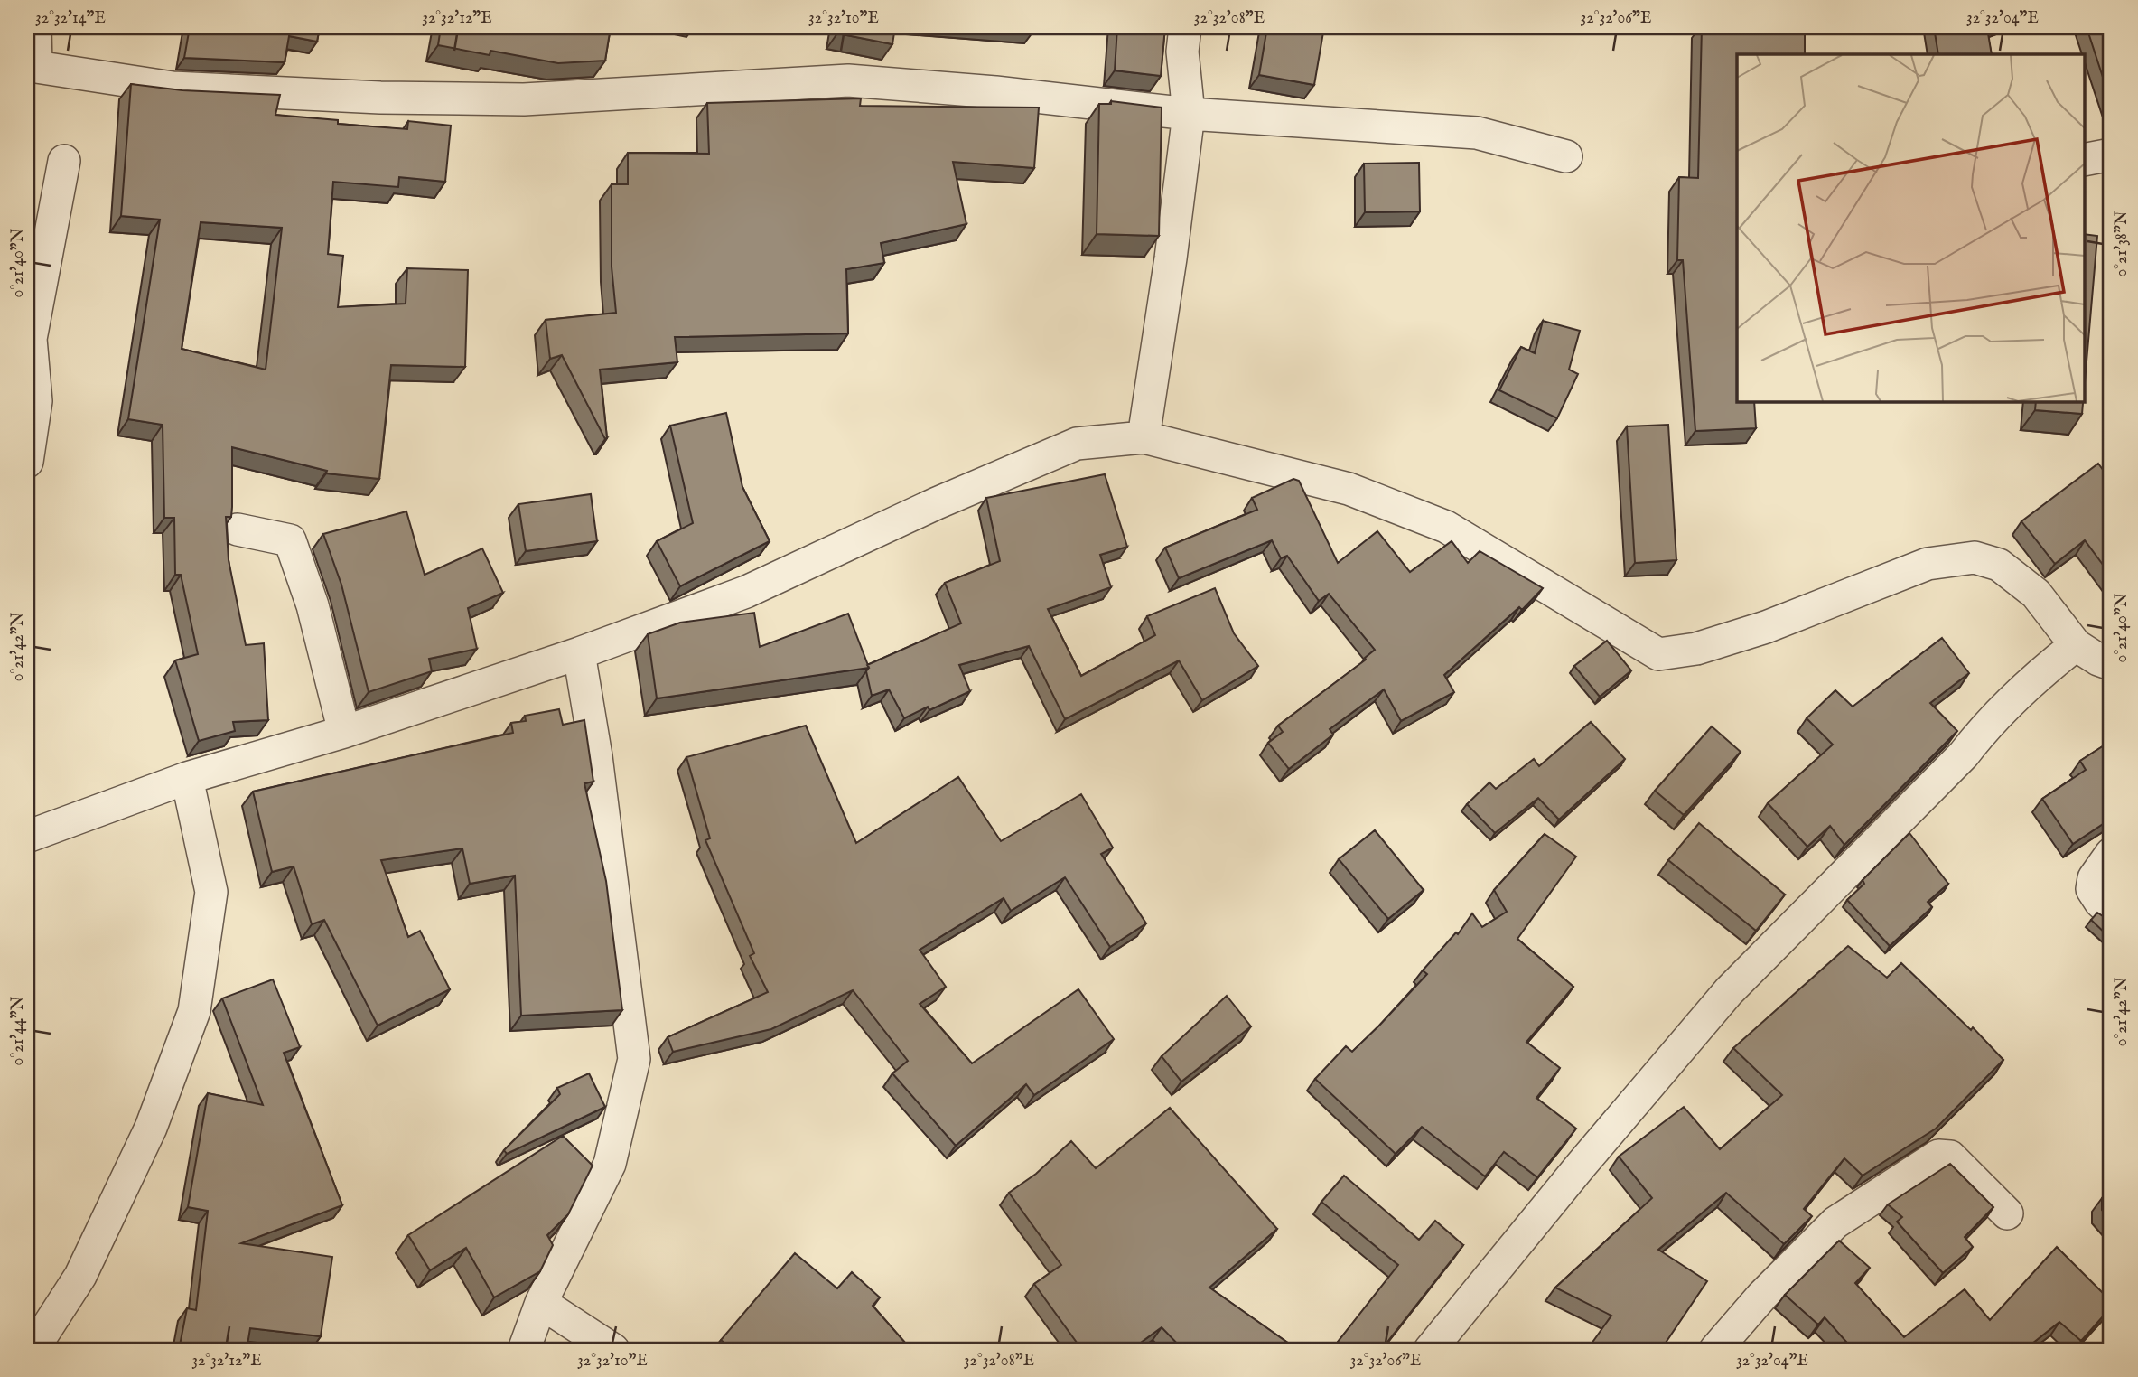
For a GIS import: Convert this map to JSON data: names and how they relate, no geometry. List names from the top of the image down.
{
  "coordinates": [
    "32°32'14\"E",
    "32°32'12\"E",
    "32°32'10\"E",
    "32°32'08\"E",
    "32°32'06\"E",
    "32°32'04\"E",
    "0°21'38\"N",
    "0°21'40\"N",
    "0°21'42\"N",
    "0°21'44\"N"
  ]
}
